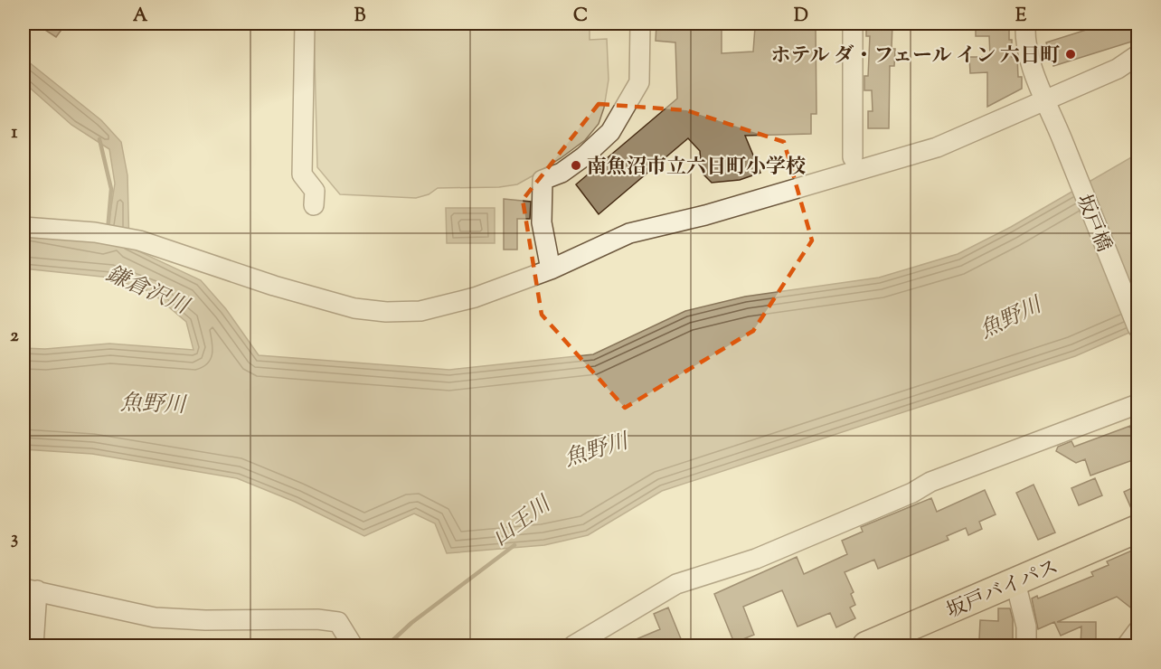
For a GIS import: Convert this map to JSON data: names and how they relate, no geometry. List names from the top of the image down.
{
  "streets": {
    "highway": ["坂戸バイパス"],
    "street": ["坂戸橋"]
  },
  "water": ["鎌倉沢川", "魚野川", "山王川"],
  "places": ["ホテル ダ・フェール イン 六日町", "南魚沼市立六日町小学校"],
  "grid": {
    "columns": [
      "A",
      "B",
      "C",
      "D",
      "E"
    ],
    "rows": ["1", "2", "3"]
  }
}
